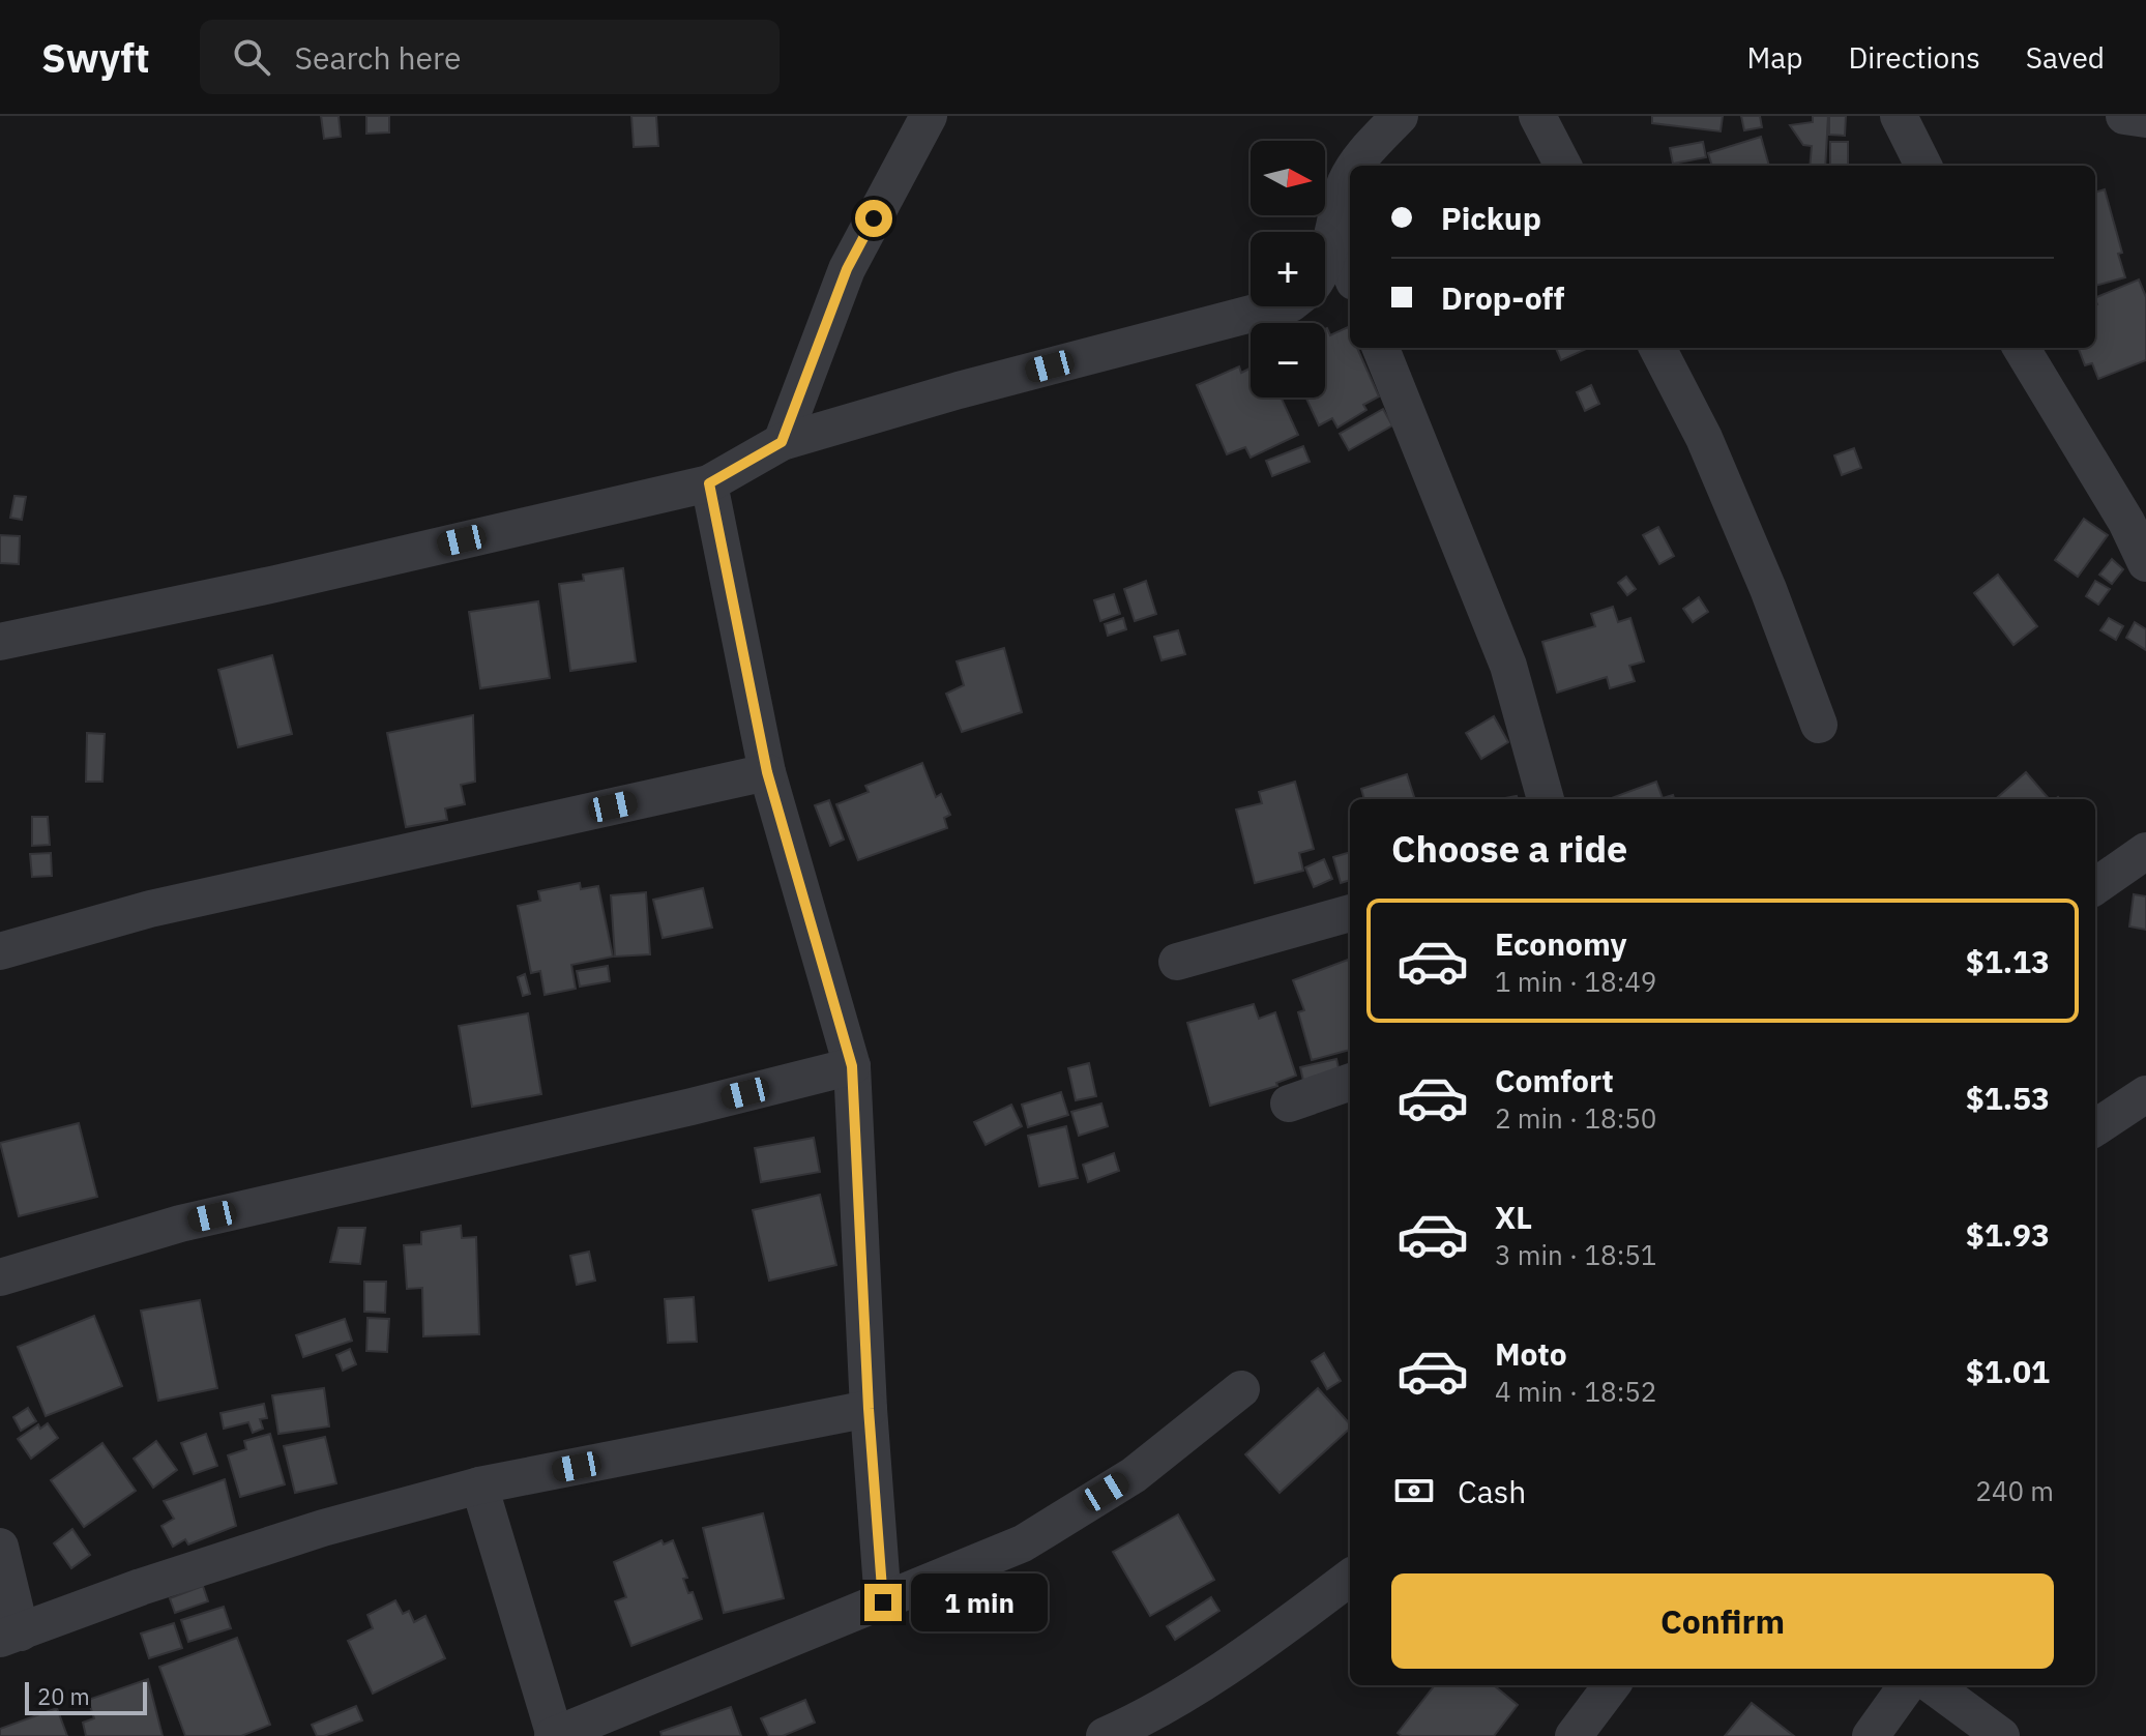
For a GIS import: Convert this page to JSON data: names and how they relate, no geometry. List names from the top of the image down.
{
  "scale_bar": "20 m",
  "north": "right",
  "page": {
    "header": "Swyft",
    "search": "Search here",
    "nav": ["Map", "Directions", "Saved"],
    "map_buttons": ["+", "−"],
    "banner": ["Pickup", "Drop-off"],
    "heading": "Choose a ride",
    "list": [
      {
        "name": "Economy",
        "note": "1 min · 18:49",
        "value": "$1.13"
      },
      {
        "name": "Comfort",
        "note": "2 min · 18:50",
        "value": "$1.53"
      },
      {
        "name": "XL",
        "note": "3 min · 18:51",
        "value": "$1.93"
      },
      {
        "name": "Moto",
        "note": "4 min · 18:52",
        "value": "$1.01"
      }
    ],
    "pay": ["Cash", "240 m"],
    "buttons": "Confirm",
    "bubble": "1 min",
    "scale": "20 m"
  }
}
